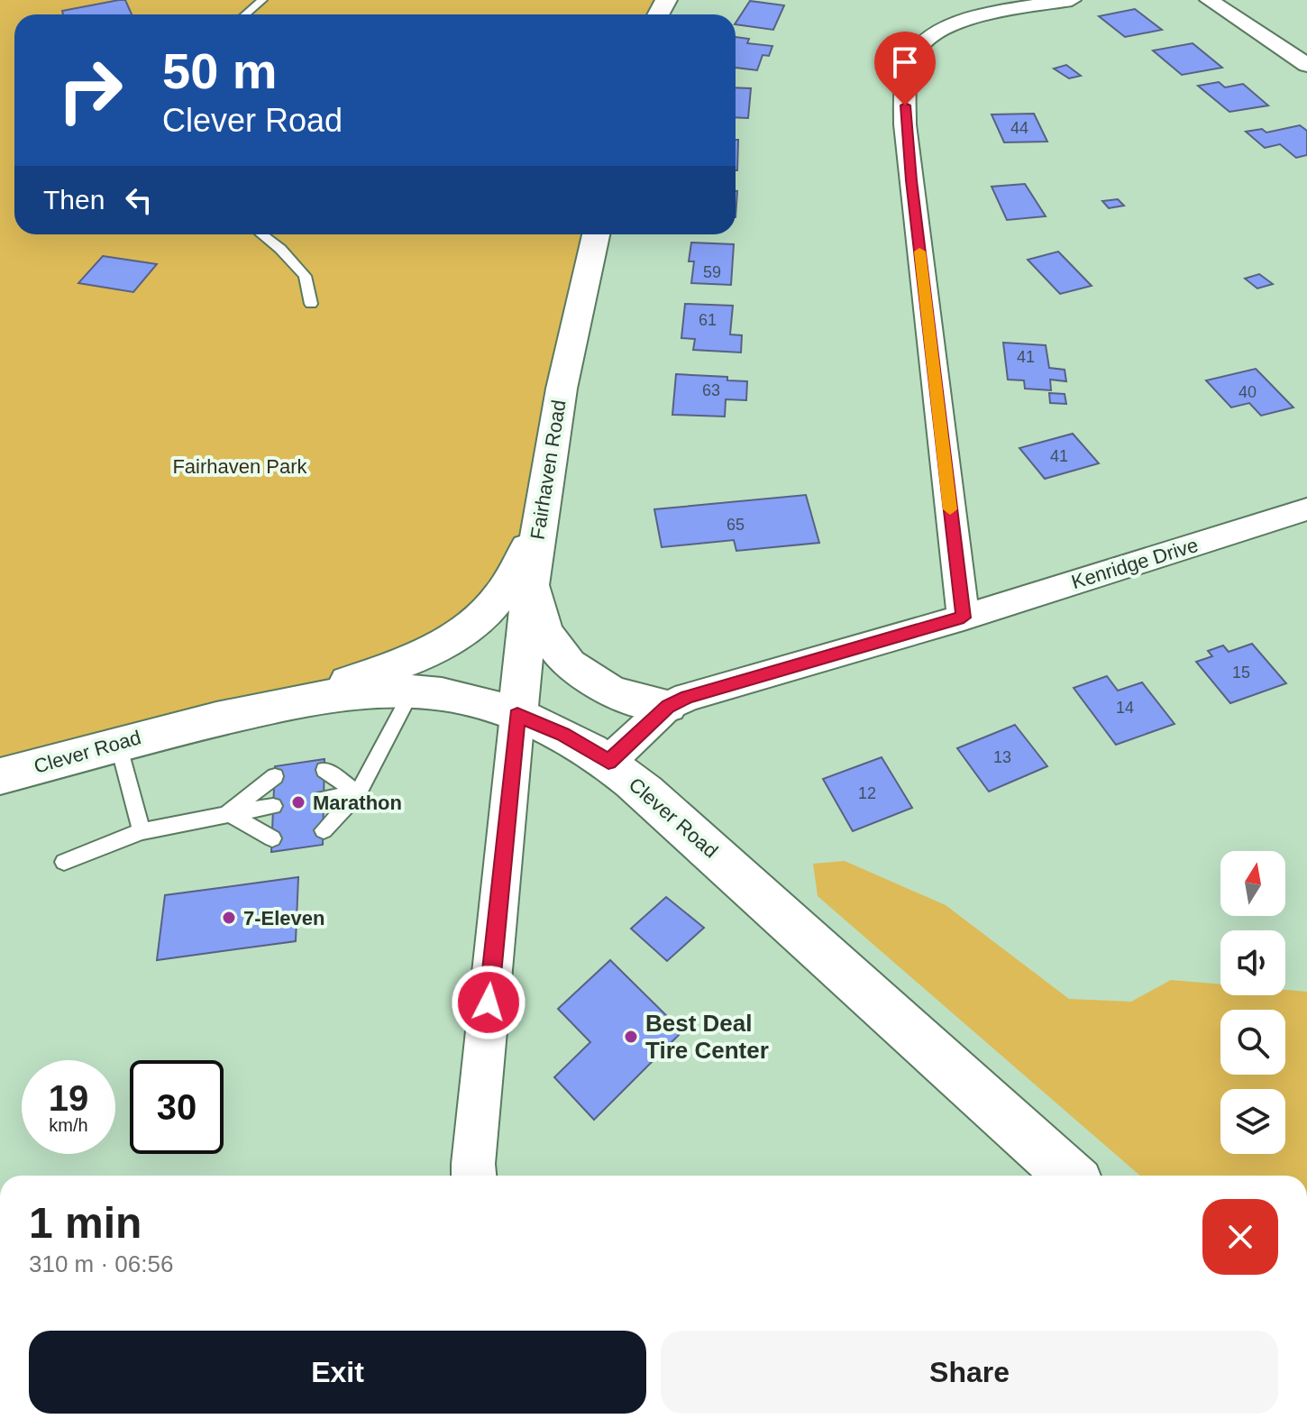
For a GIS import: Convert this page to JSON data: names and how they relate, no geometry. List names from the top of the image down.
{
  "streets": {
    "street": ["Fairhaven Road", "Kenridge Drive", "Clever Road"]
  },
  "crossings": [
    ["Fairhaven Road", "Clever Road"],
    ["Kenridge Drive", "Clever Road"]
  ],
  "parks": ["Fairhaven Park"],
  "places": ["Marathon", "7-Eleven", "Best Deal Tire Center"],
  "house_numbers": [
    "44",
    "59",
    "61",
    "41",
    "63",
    "40",
    "41",
    "65",
    "15",
    "14",
    "13",
    "12"
  ],
  "north": "top",
  "page": {
    "turn": ["50 m", "Clever Road"],
    "then": "Then",
    "speed": "19 km/h",
    "limit": "30",
    "heading": ["1 min", "310 m · 06:56"],
    "buttons": ["Exit", "Share"]
  }
}
